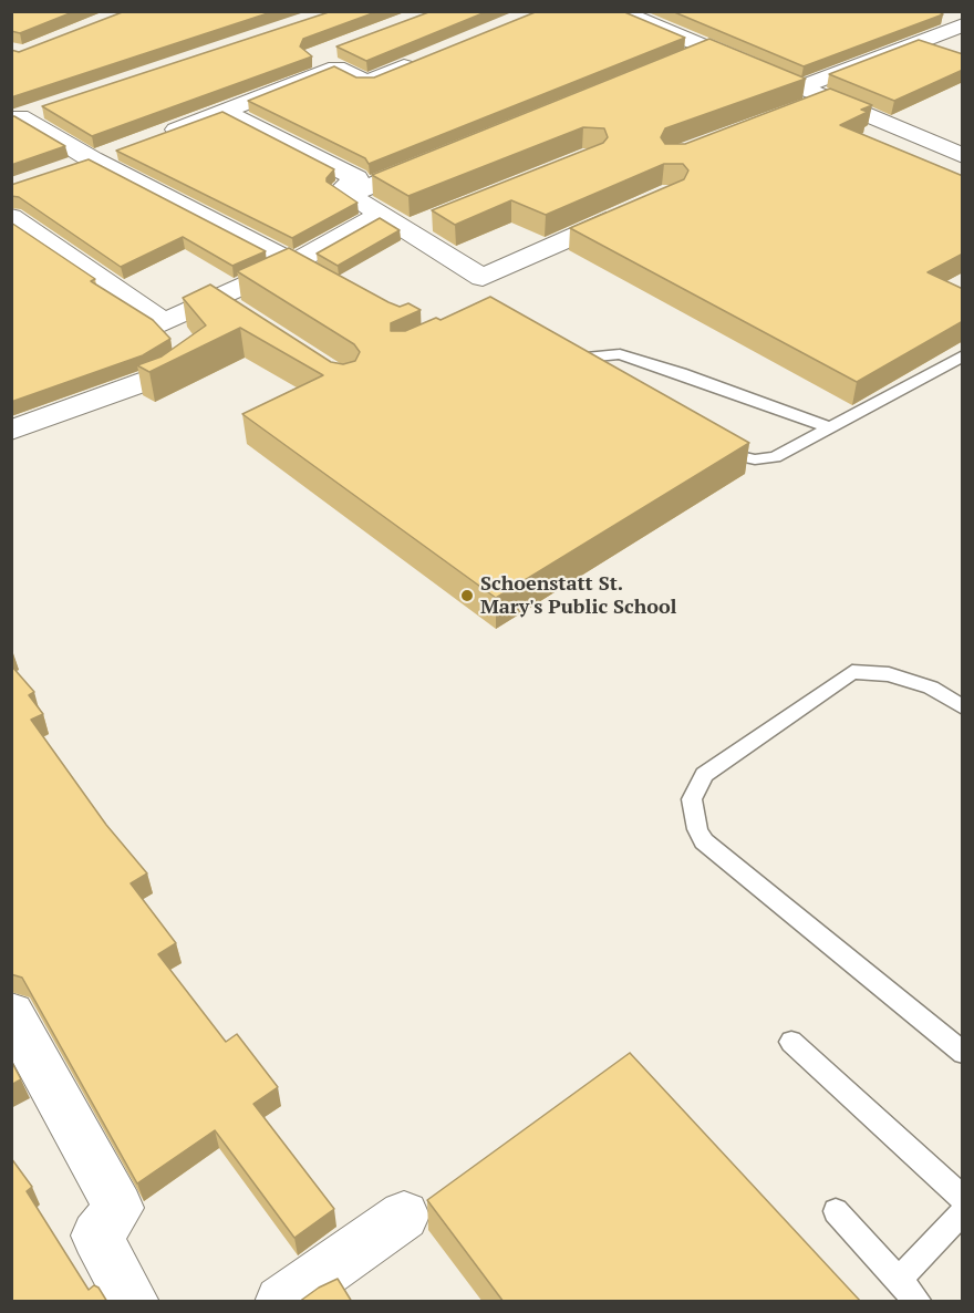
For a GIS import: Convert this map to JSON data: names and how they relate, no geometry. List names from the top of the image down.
{
  "places": ["Schoenstatt St. Mary's Public School"]
}
